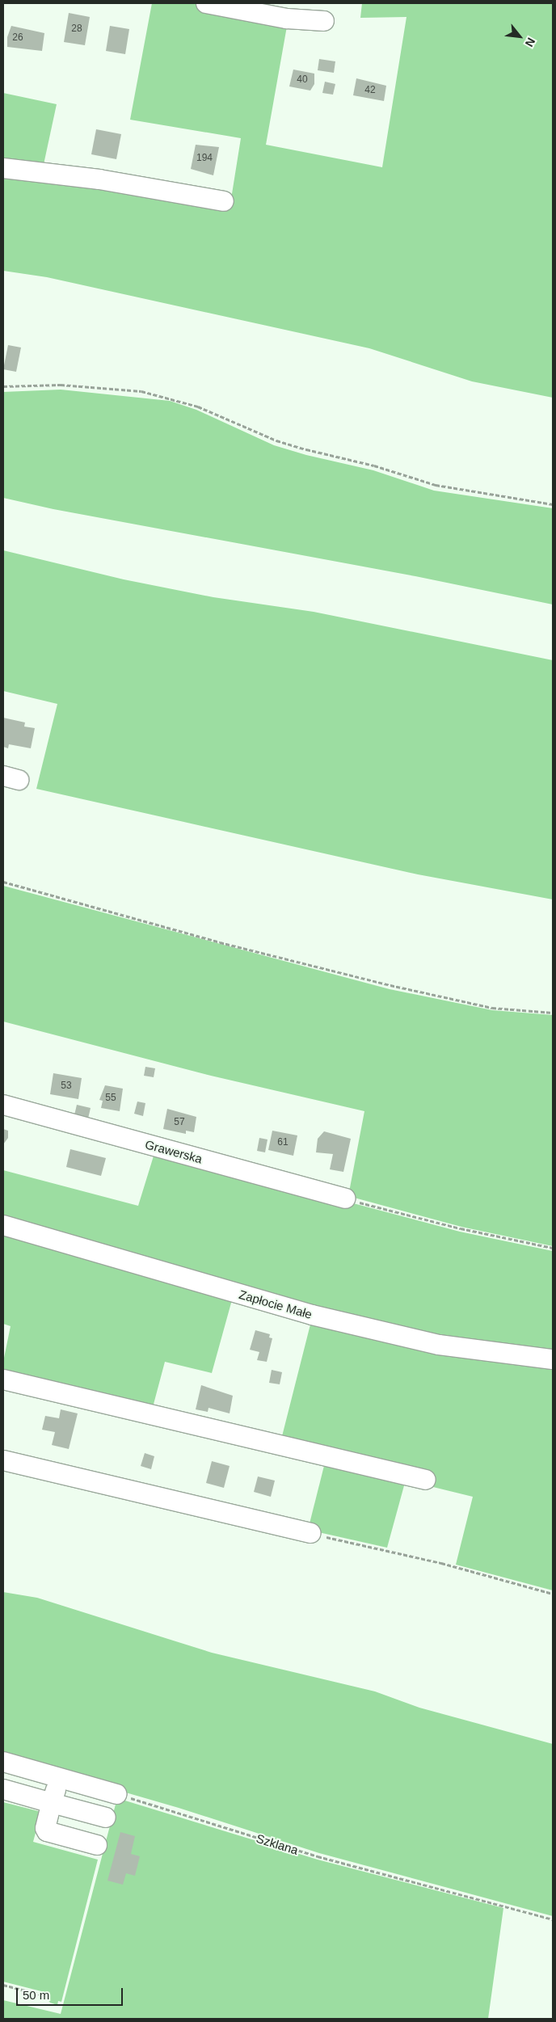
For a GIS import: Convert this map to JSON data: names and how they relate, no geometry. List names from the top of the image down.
{
  "streets": {
    "street": ["Grawerska", "Zapłocie Małe"],
    "path": ["Szklana"]
  },
  "house_numbers": [
    "28",
    "26",
    "40",
    "42",
    "194",
    "53",
    "55",
    "57",
    "61"
  ],
  "scale_bar": "50 m",
  "north": "bottom right"
}
